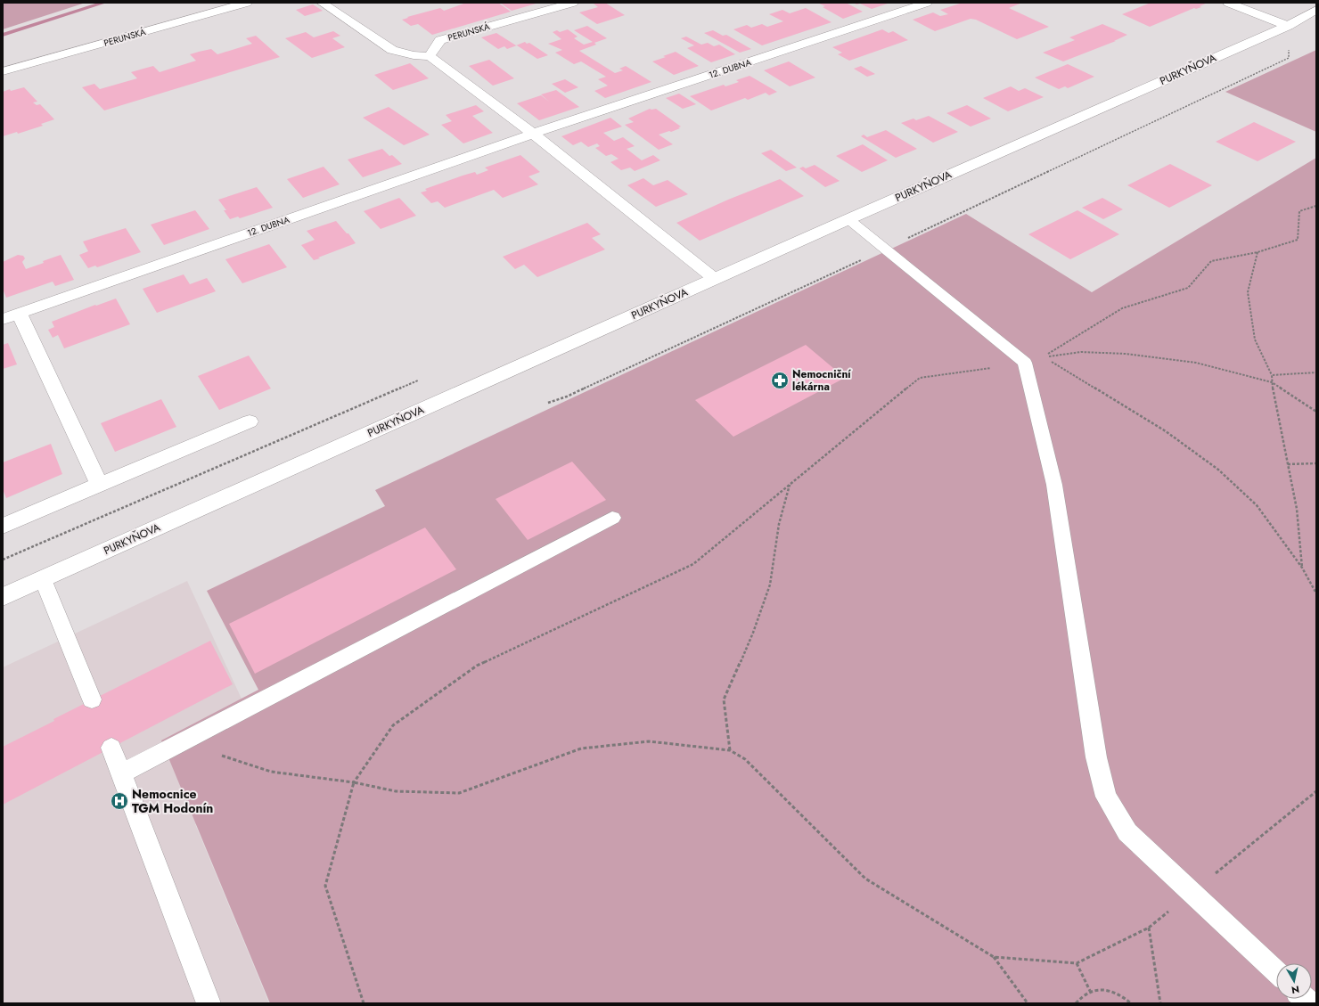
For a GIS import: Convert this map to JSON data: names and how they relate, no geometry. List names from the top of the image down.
{
  "streets": {
    "street": ["PERUNSKÁ", "12. DUBNA", "PURKYŇOVA"]
  },
  "places": {
    "pharmacy": ["Nemocniční lékárna"],
    "hospital": ["Nemocnice TGM Hodonín"]
  },
  "north": "bottom"
}
